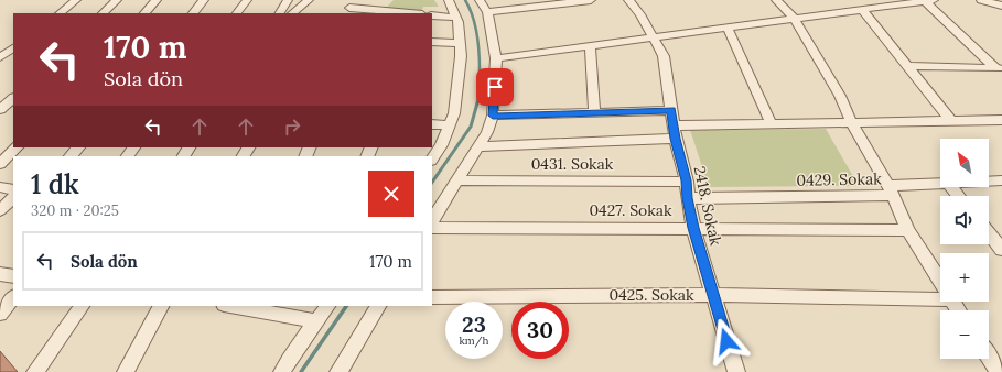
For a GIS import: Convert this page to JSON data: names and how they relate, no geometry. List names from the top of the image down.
{
  "streets": {
    "street": [
      "0431. Sokak",
      "0429. Sokak",
      "2418. Sokak",
      "0427. Sokak",
      "0425. Sokak"
    ]
  },
  "crossings": [
    ["0431. Sokak", "2418. Sokak"],
    ["0429. Sokak", "2418. Sokak"],
    ["2418. Sokak", "0427. Sokak"],
    ["2418. Sokak", "0425. Sokak"]
  ],
  "north": "top left",
  "page": {
    "turn": ["170 m", "Sola dön"],
    "map_buttons": ["+", "−"],
    "heading": ["1 dk", "320 m · 20:25"],
    "list": [
      {
        "name": "Sola dön",
        "value": "170 m"
      }
    ],
    "speed": "23 km/h",
    "limit": "30"
  }
}
